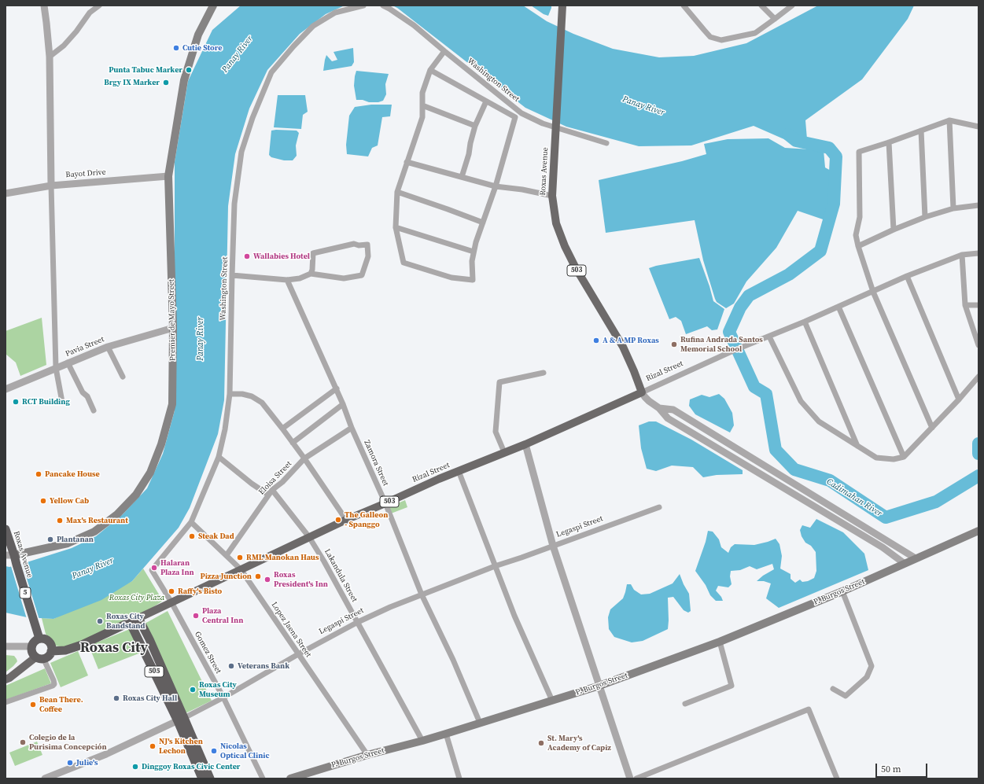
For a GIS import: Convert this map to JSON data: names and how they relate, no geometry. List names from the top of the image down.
{
  "streets": {
    "highway": ["Roxas Avenue", "5", "505"],
    "main road": [
      "503",
      "Premier de Mayo Street",
      "Rizal Street",
      "P. Burgos Street"
    ],
    "street": [
      "Washington Street",
      "Bayot Drive",
      "Pavia Street",
      "Zamora Street",
      "Eloisa Street",
      "Legaspi Street",
      "Lakandula Street",
      "Lopez Jaena Street",
      "Gomez Street"
    ]
  },
  "crossings": [
    ["Washington Street", "Rizal Street"],
    ["Washington Street", "Lakandula Street"],
    ["Washington Street", "Lopez Jaena Street"],
    ["Washington Street", "Gomez Street"],
    ["Roxas Avenue", "Premier de Mayo Street"],
    ["Roxas Avenue", "Rizal Street"],
    ["Bayot Drive", "Premier de Mayo Street"],
    ["Premier de Mayo Street", "Pavia Street"],
    ["Rizal Street", "Zamora Street"],
    ["Rizal Street", "Lakandula Street"],
    ["Rizal Street", "Lopez Jaena Street"],
    ["Rizal Street", "Gomez Street"],
    ["Rizal Street", "505"],
    ["Zamora Street", "Eloisa Street"],
    ["Zamora Street", "Legaspi Street"],
    ["Zamora Street", "P. Burgos Street"],
    ["Eloisa Street", "Lakandula Street"],
    ["Eloisa Street", "Lopez Jaena Street"],
    ["Legaspi Street", "Lakandula Street"],
    ["Legaspi Street", "Lopez Jaena Street"],
    ["Legaspi Street", "Gomez Street"],
    ["Legaspi Street", "505"],
    ["Lakandula Street", "P. Burgos Street"],
    ["P. Burgos Street", "Lopez Jaena Street"]
  ],
  "districts": ["Roxas City"],
  "water": ["Panay River", "Cadimahan River"],
  "parks": ["Roxas City Plaza"],
  "places": [
    "Cutie Store",
    "Punta Tabuc Marker",
    "Brgy IX Marker",
    "Wallabies Hotel",
    "A & A MP Roxas",
    "Rufina Andrada Santos Memorial School",
    "RCT Building",
    "Pancake House",
    "Yellow Cab",
    "The Galleon - Spanggo",
    "Max's Restaurant",
    "Steak Dad",
    "Plantanan",
    "RML Manokan Haus",
    "Halaran Plaza Inn",
    "Pizza Junction",
    "Roxas President's Inn",
    "Raffy's Bisto",
    "Plaza Central Inn",
    "Roxas City Bandstand",
    "Veterans Bank",
    "Roxas City Museum",
    "Roxas City Hall",
    "Bean There. Coffee",
    "Colegio de la Purisima Concepción",
    "St. Mary's Academy of Capiz",
    "NJ's Kitchen Lechon",
    "Nicolas Optical Clinic",
    "Julie's",
    "Dinggoy Roxas Civic Center"
  ],
  "scale_bar": "50 m"
}
